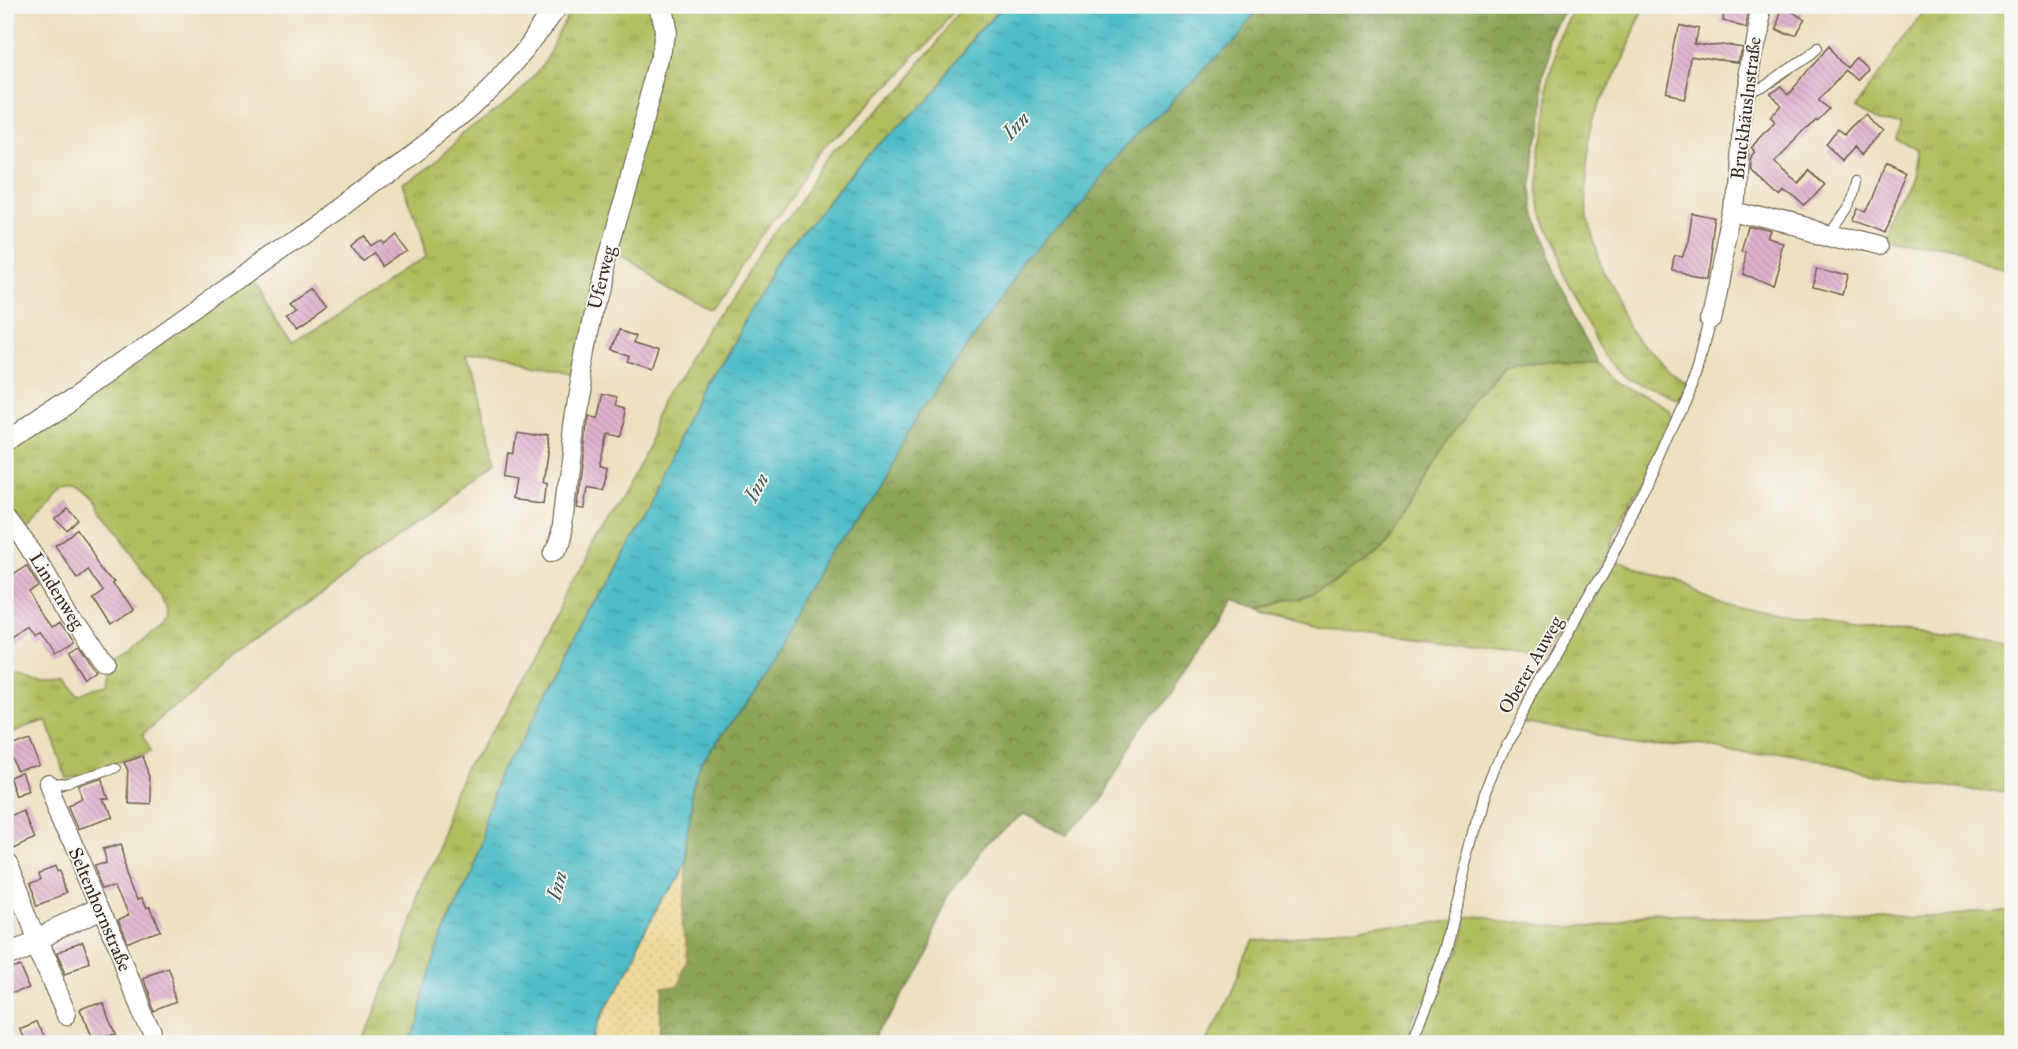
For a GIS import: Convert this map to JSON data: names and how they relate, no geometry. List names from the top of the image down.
{
  "streets": {
    "street": [
      "Bruckhäuslnstraße",
      "Uferweg",
      "Lindenweg",
      "Seltenhornstraße"
    ],
    "lane": ["Oberer Auweg"]
  },
  "crossings": [
    ["Bruckhäuslnstraße", "Oberer Auweg"]
  ],
  "water": ["Inn"]
}
